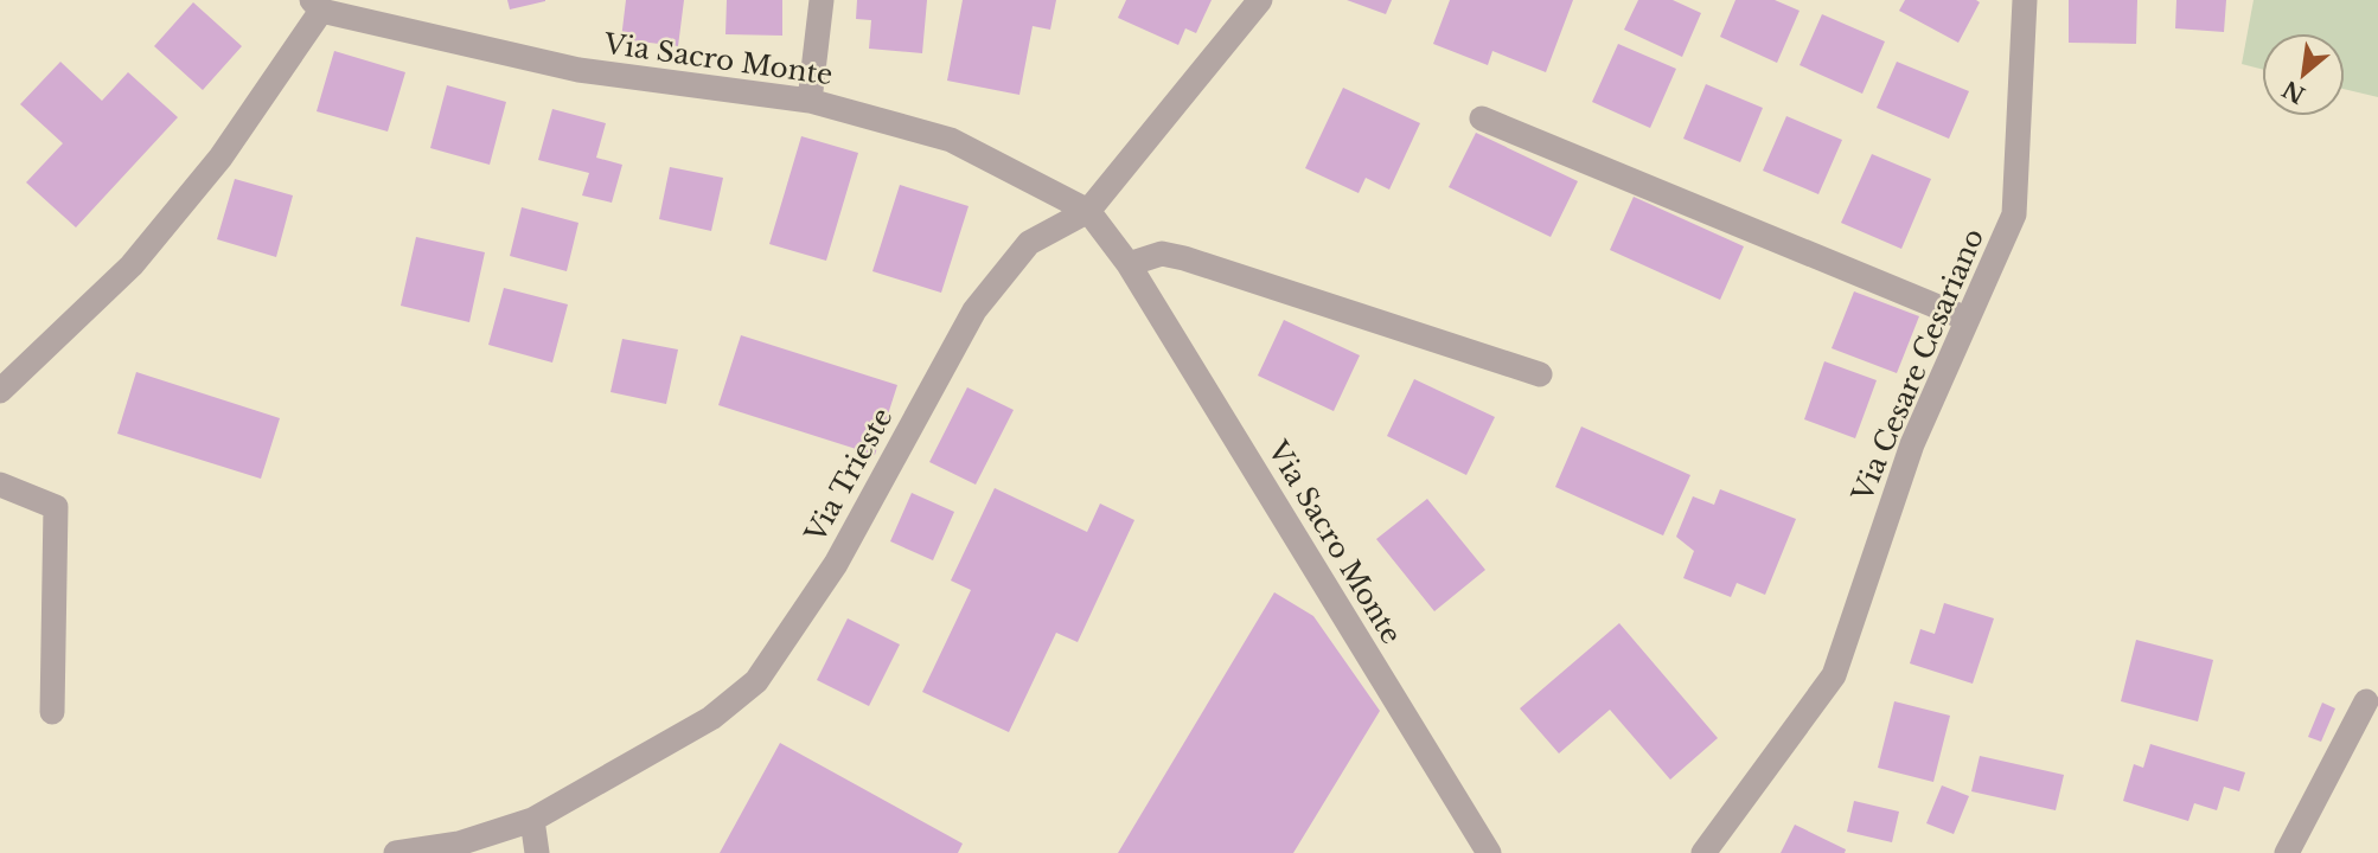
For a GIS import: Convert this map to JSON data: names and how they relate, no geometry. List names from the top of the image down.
{
  "streets": {
    "street": ["Via Sacro Monte", "Via Cesare Cesariano", "Via Trieste"]
  },
  "crossings": [
    ["Via Sacro Monte", "Via Trieste"]
  ],
  "north": "bottom left"
}
